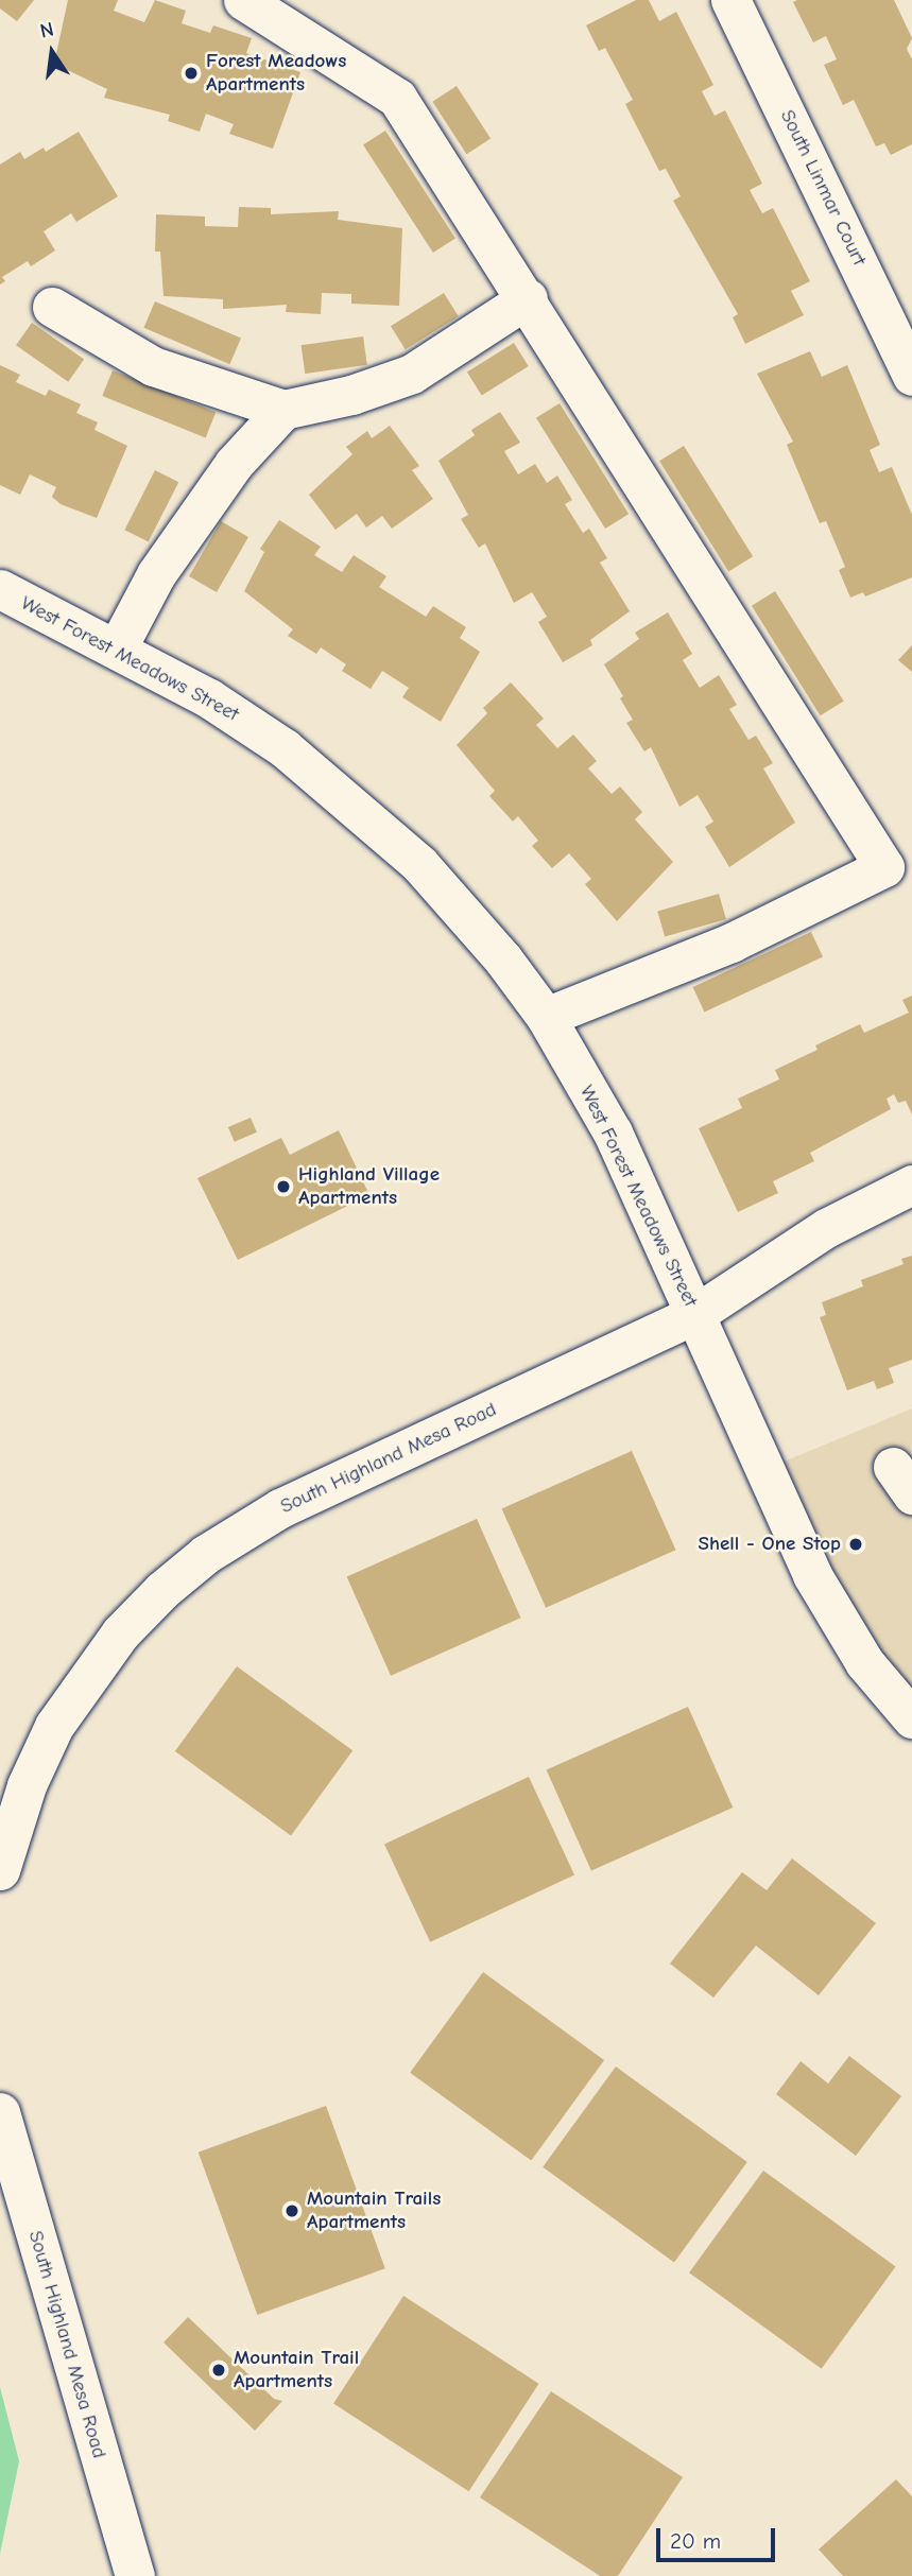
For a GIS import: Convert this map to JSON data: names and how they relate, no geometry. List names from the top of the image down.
{
  "streets": {
    "street": ["South Linmar Court", "West Forest Meadows Street", "South Highland Mesa Road"]
  },
  "crossings": [
    ["West Forest Meadows Street", "South Highland Mesa Road"]
  ],
  "places": [
    "Forest Meadows Apartments",
    "Highland Village Apartments",
    "Shell - One Stop",
    "Mountain Trails Apartments",
    "Mountain Trail Apartments"
  ],
  "scale_bar": "20 m",
  "north": "top"
}
